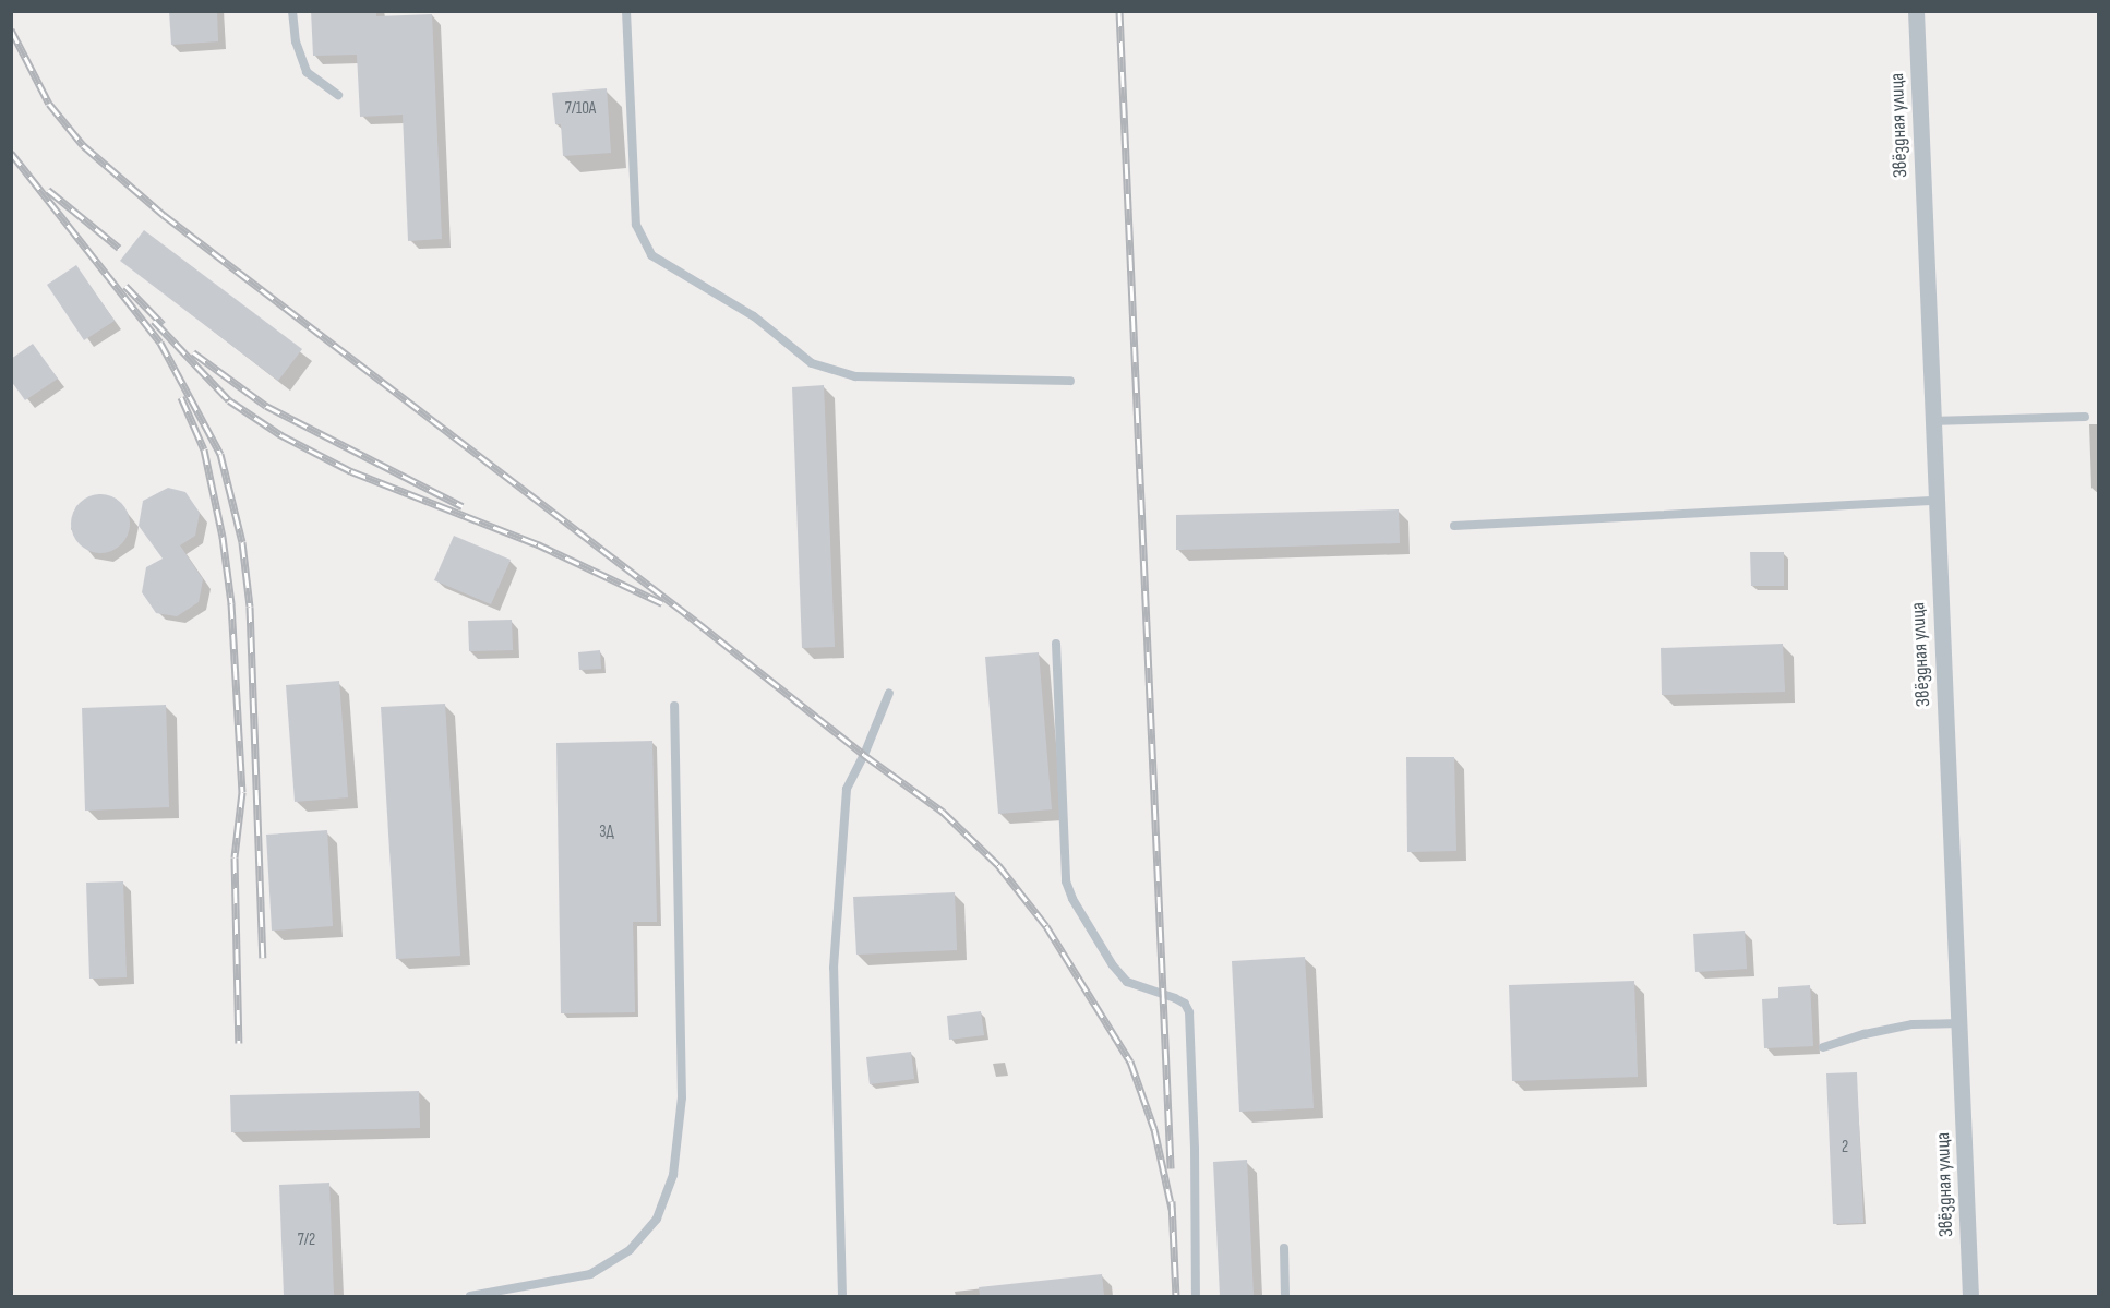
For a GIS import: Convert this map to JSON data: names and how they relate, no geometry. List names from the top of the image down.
{
  "streets": {
    "street": ["Звёздная улица"]
  },
  "house_numbers": [
    "7/10А",
    "3Д",
    "2",
    "7/2"
  ]
}
